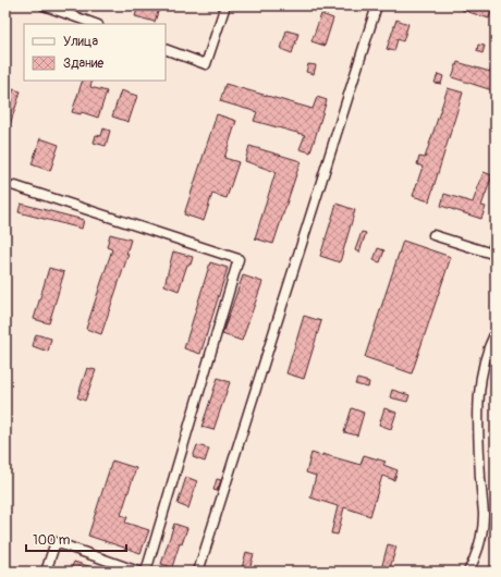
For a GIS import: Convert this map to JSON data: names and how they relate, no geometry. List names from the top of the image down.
{
  "legend": ["Улица", "Здание"],
  "scale_bar": "100 m"
}
